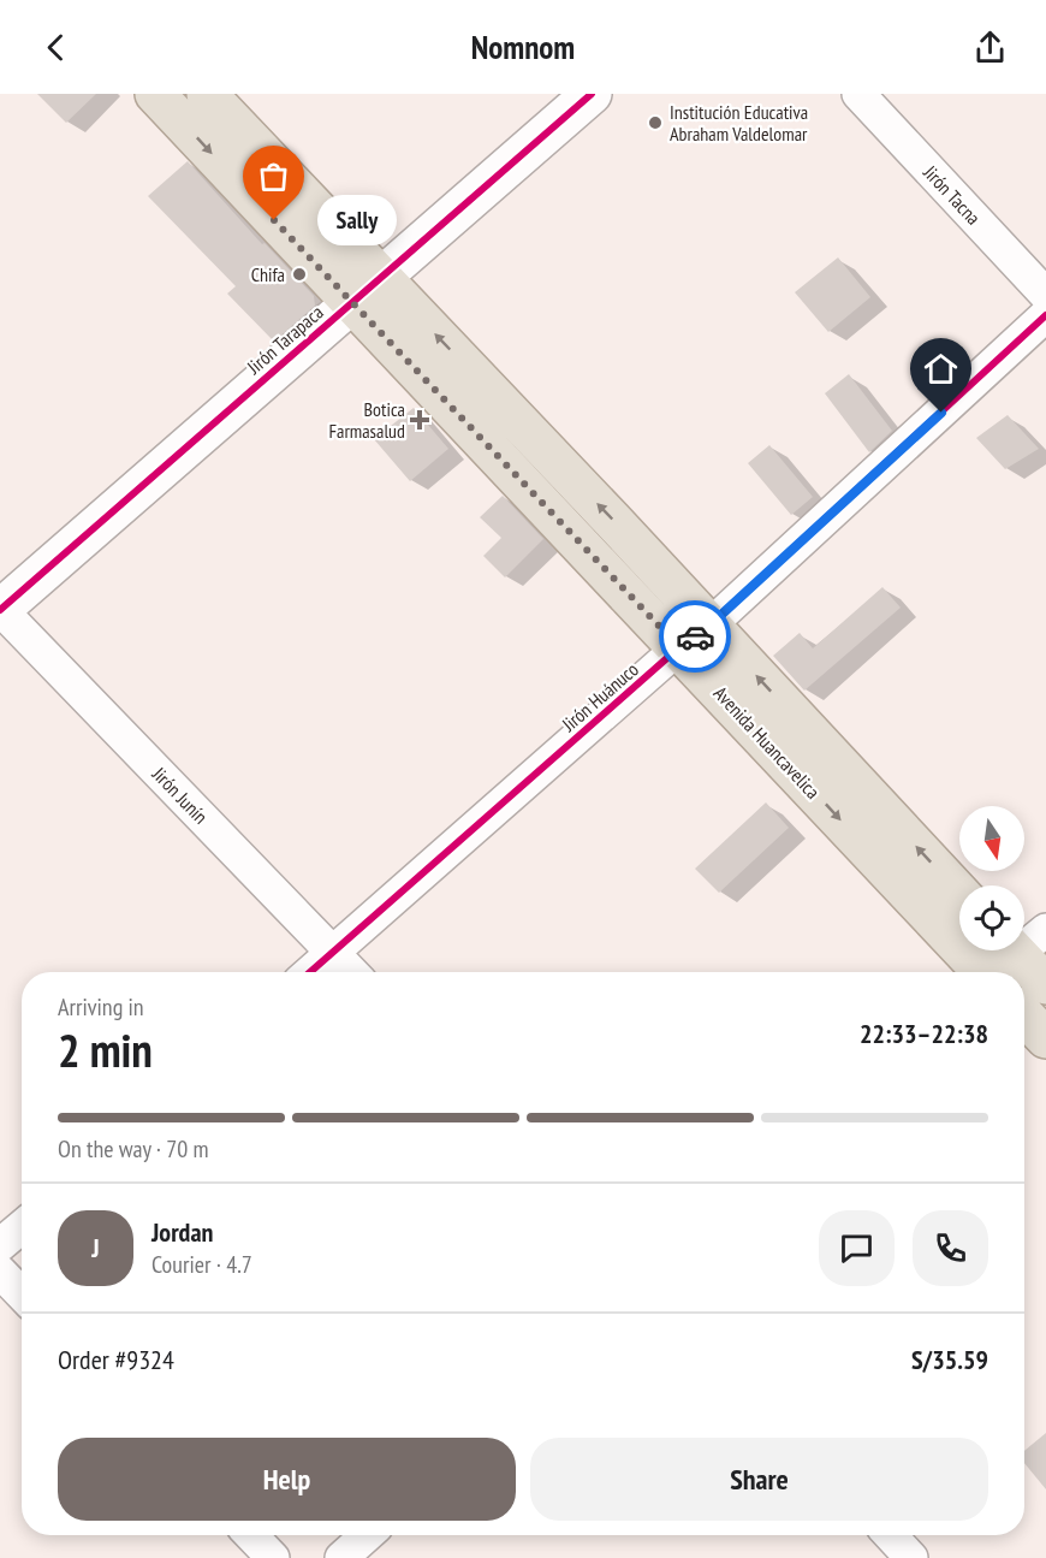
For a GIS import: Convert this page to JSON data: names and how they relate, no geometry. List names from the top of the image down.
{
  "streets": {
    "highway": ["Avenida Huancavelica"],
    "street": [
      "Jirón Tacna",
      "Jirón Tarapaca",
      "Jirón Huánuco",
      "Jirón Junín"
    ]
  },
  "crossings": [
    ["Jirón Tarapaca", "Avenida Huancavelica"],
    ["Jirón Tarapaca", "Jirón Junín"],
    ["Jirón Huánuco", "Avenida Huancavelica"],
    ["Jirón Huánuco", "Jirón Junín"]
  ],
  "places": {
    "other": ["Institución Educativa Abraham Valdelomar", "Sally", "Chifa"],
    "health": ["Botica Farmasalud"]
  },
  "north": "bottom",
  "page": {
    "header": "Nomnom",
    "bubble": "Sally",
    "heading": ["2 min", "Arriving in", "22:33–22:38"],
    "panel": [
      "Jordan",
      "Courier · 4.7",
      "Order #9324",
      "S/35.59"
    ],
    "bar": "On the way · 70 m",
    "round": "J",
    "buttons": ["Help", "Share"]
  }
}
